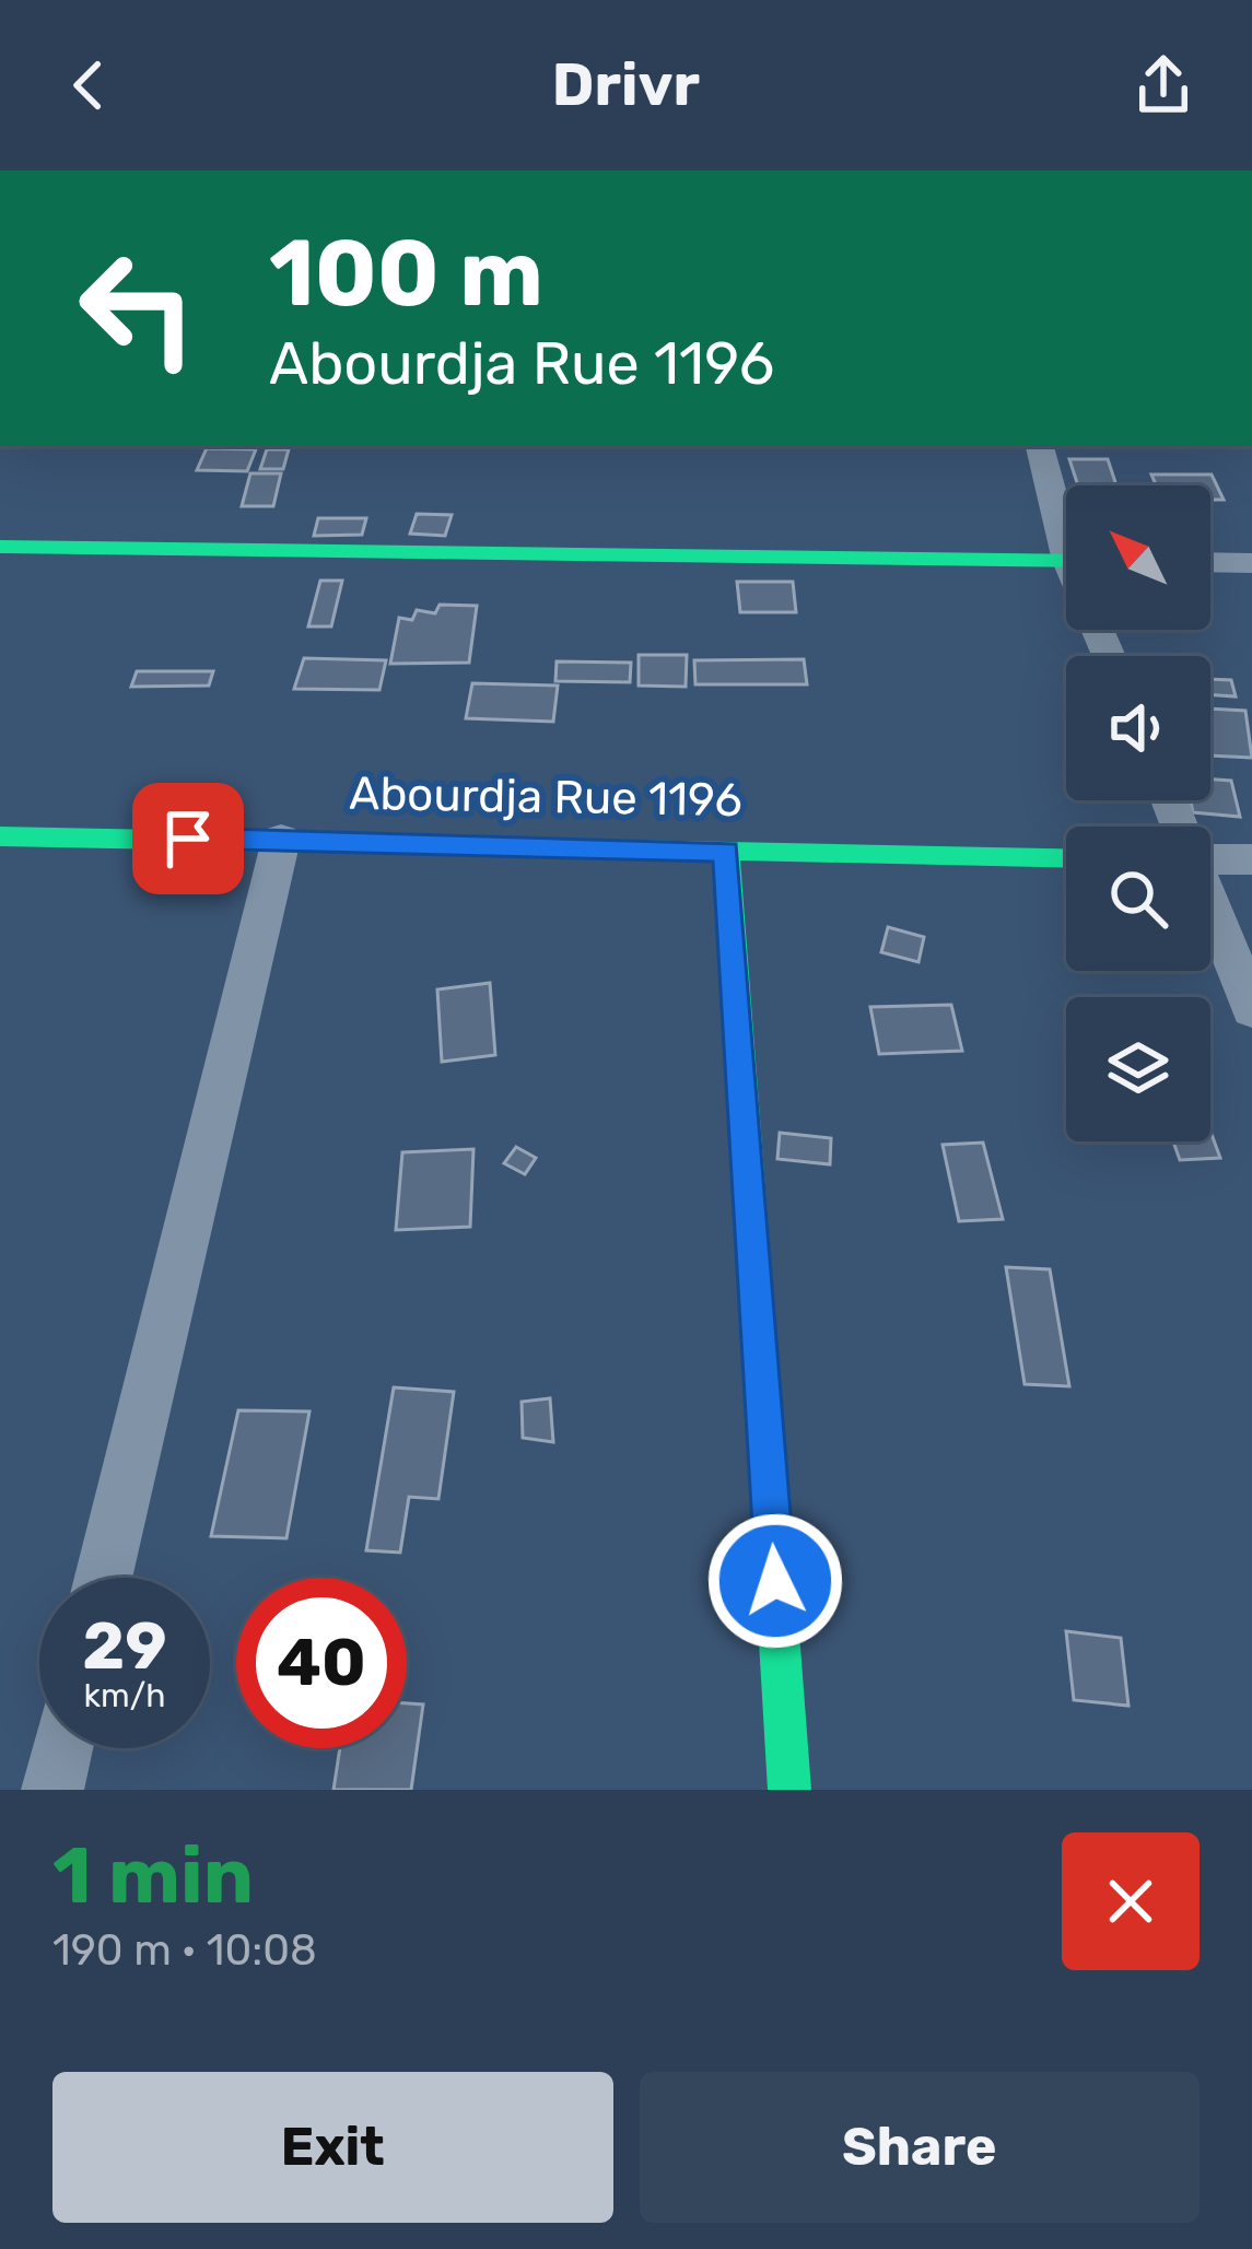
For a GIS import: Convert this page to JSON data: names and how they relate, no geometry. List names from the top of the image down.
{
  "streets": {
    "street": ["Abourdja Rue 1196"]
  },
  "north": "top left",
  "page": {
    "header": "Drivr",
    "turn": ["100 m", "Abourdja Rue 1196"],
    "speed": "29 km/h",
    "limit": "40",
    "heading": ["1 min", "190 m · 10:08"],
    "buttons": ["Exit", "Share"]
  }
}
